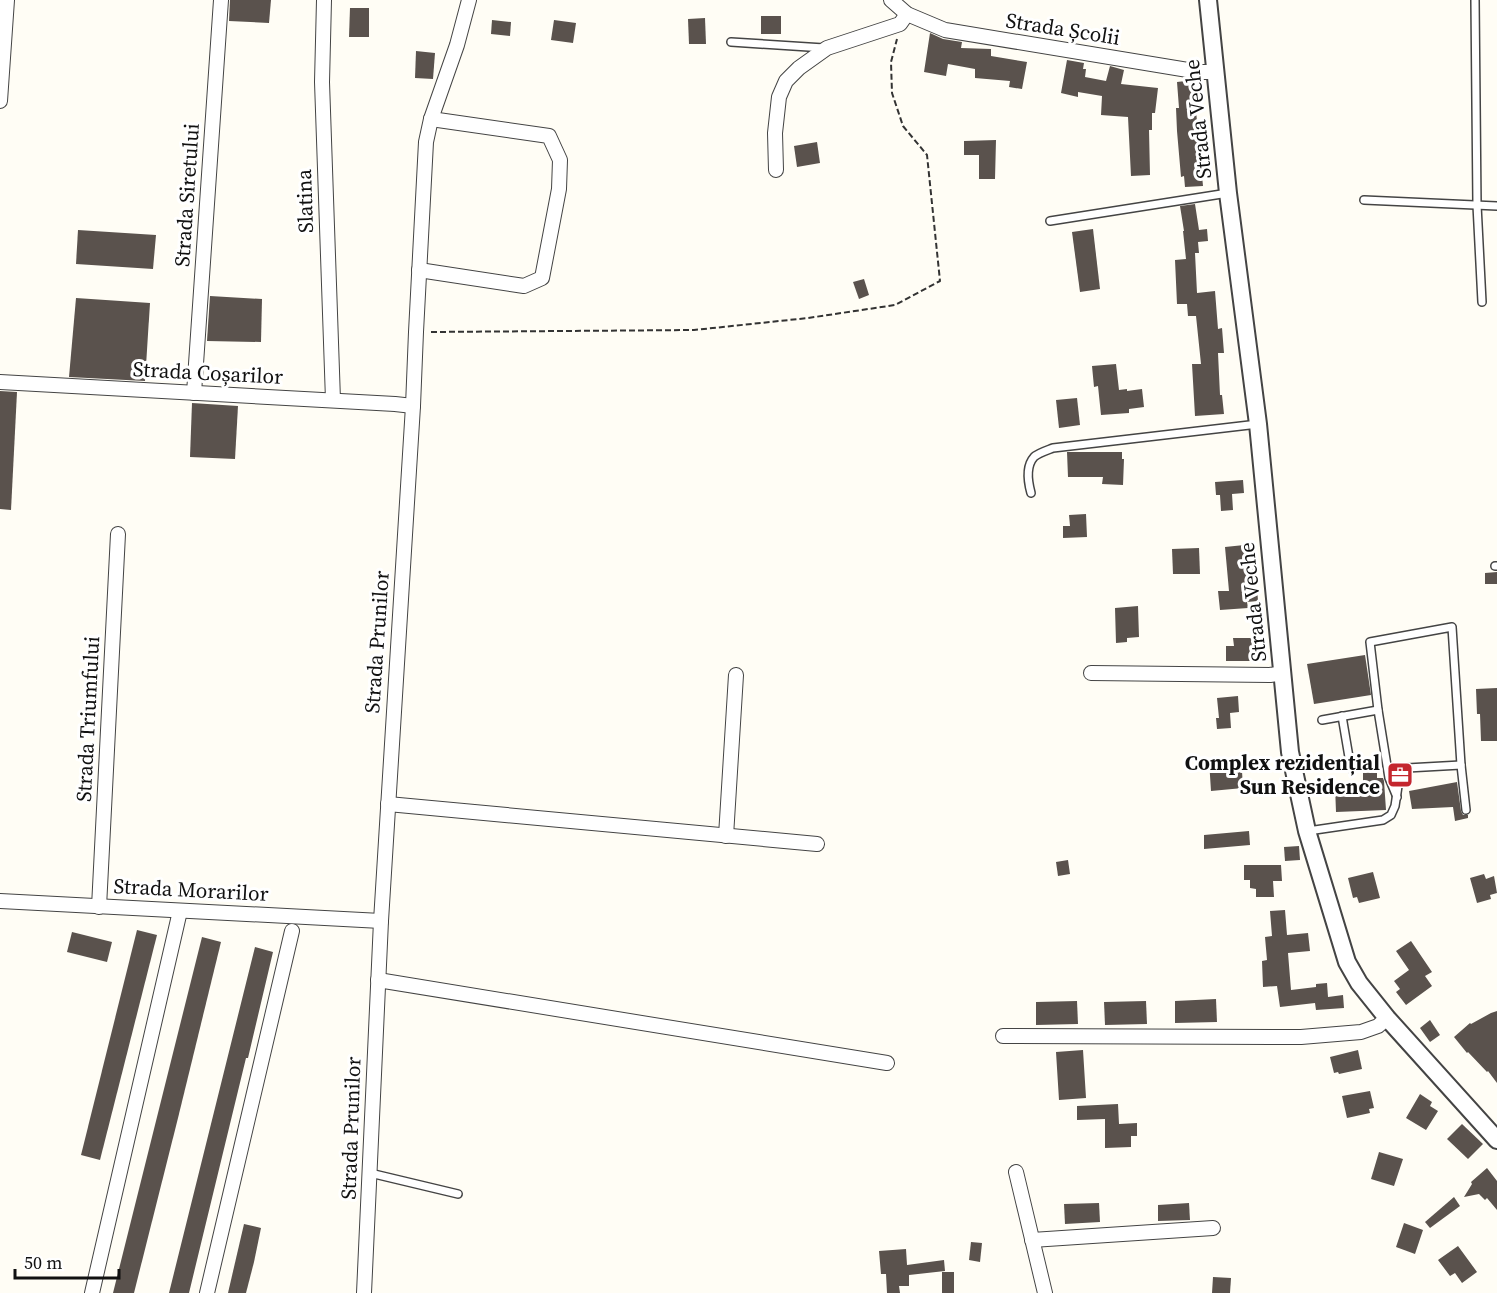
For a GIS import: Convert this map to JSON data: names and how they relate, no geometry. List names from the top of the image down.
{
  "streets": {
    "street": [
      "Strada Școlii",
      "Strada Veche",
      "Strada Siretului",
      "Slatina",
      "Strada Coșarilor",
      "Strada Prunilor",
      "Strada Triumfului",
      "Strada Morarilor"
    ]
  },
  "crossings": [
    ["Strada Școlii", "Strada Veche"],
    ["Strada Siretului", "Strada Coșarilor"],
    ["Slatina", "Strada Coșarilor"],
    ["Strada Coșarilor", "Strada Prunilor"],
    ["Strada Prunilor", "Strada Morarilor"],
    ["Strada Triumfului", "Strada Morarilor"]
  ],
  "places": {
    "office": ["Complex rezidențial Sun Residence"]
  },
  "scale_bar": "50 m"
}
